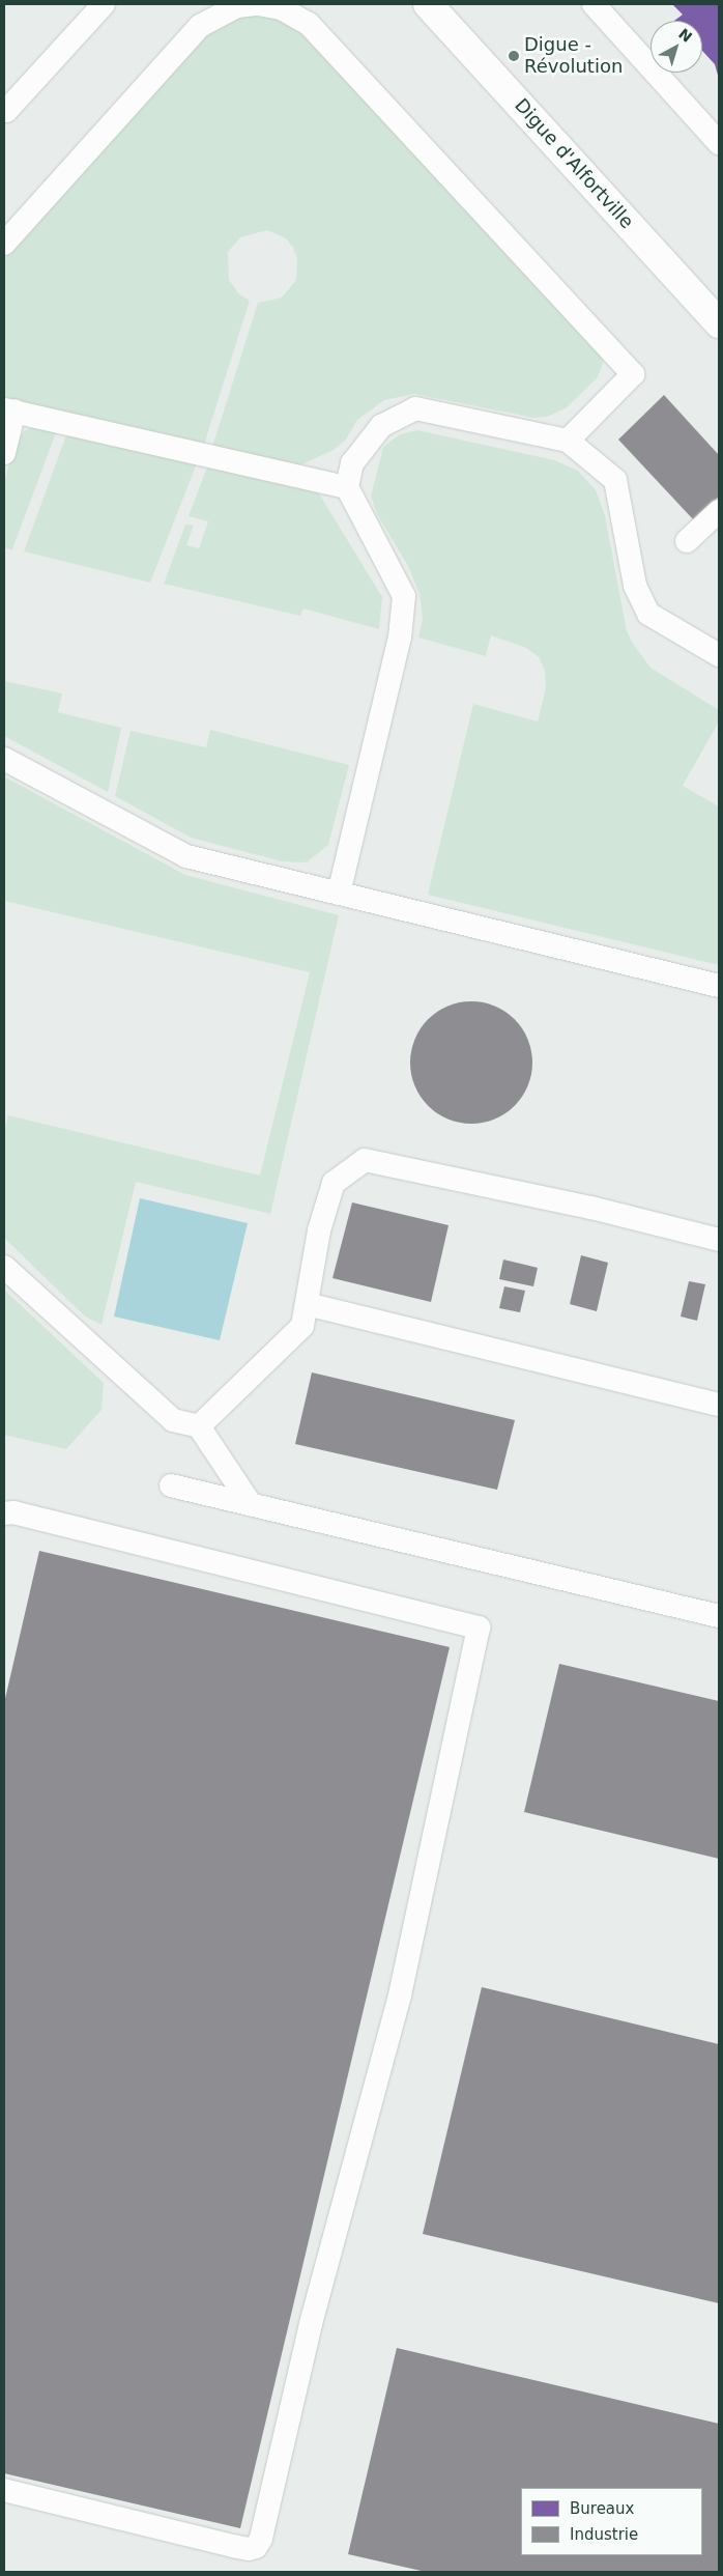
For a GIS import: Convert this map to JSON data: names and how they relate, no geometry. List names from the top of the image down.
{
  "streets": {
    "street": ["Digue d'Alfortville"]
  },
  "places": ["Digue - Révolution"],
  "legend": ["Bureaux", "Industrie"],
  "north": "top right"
}
